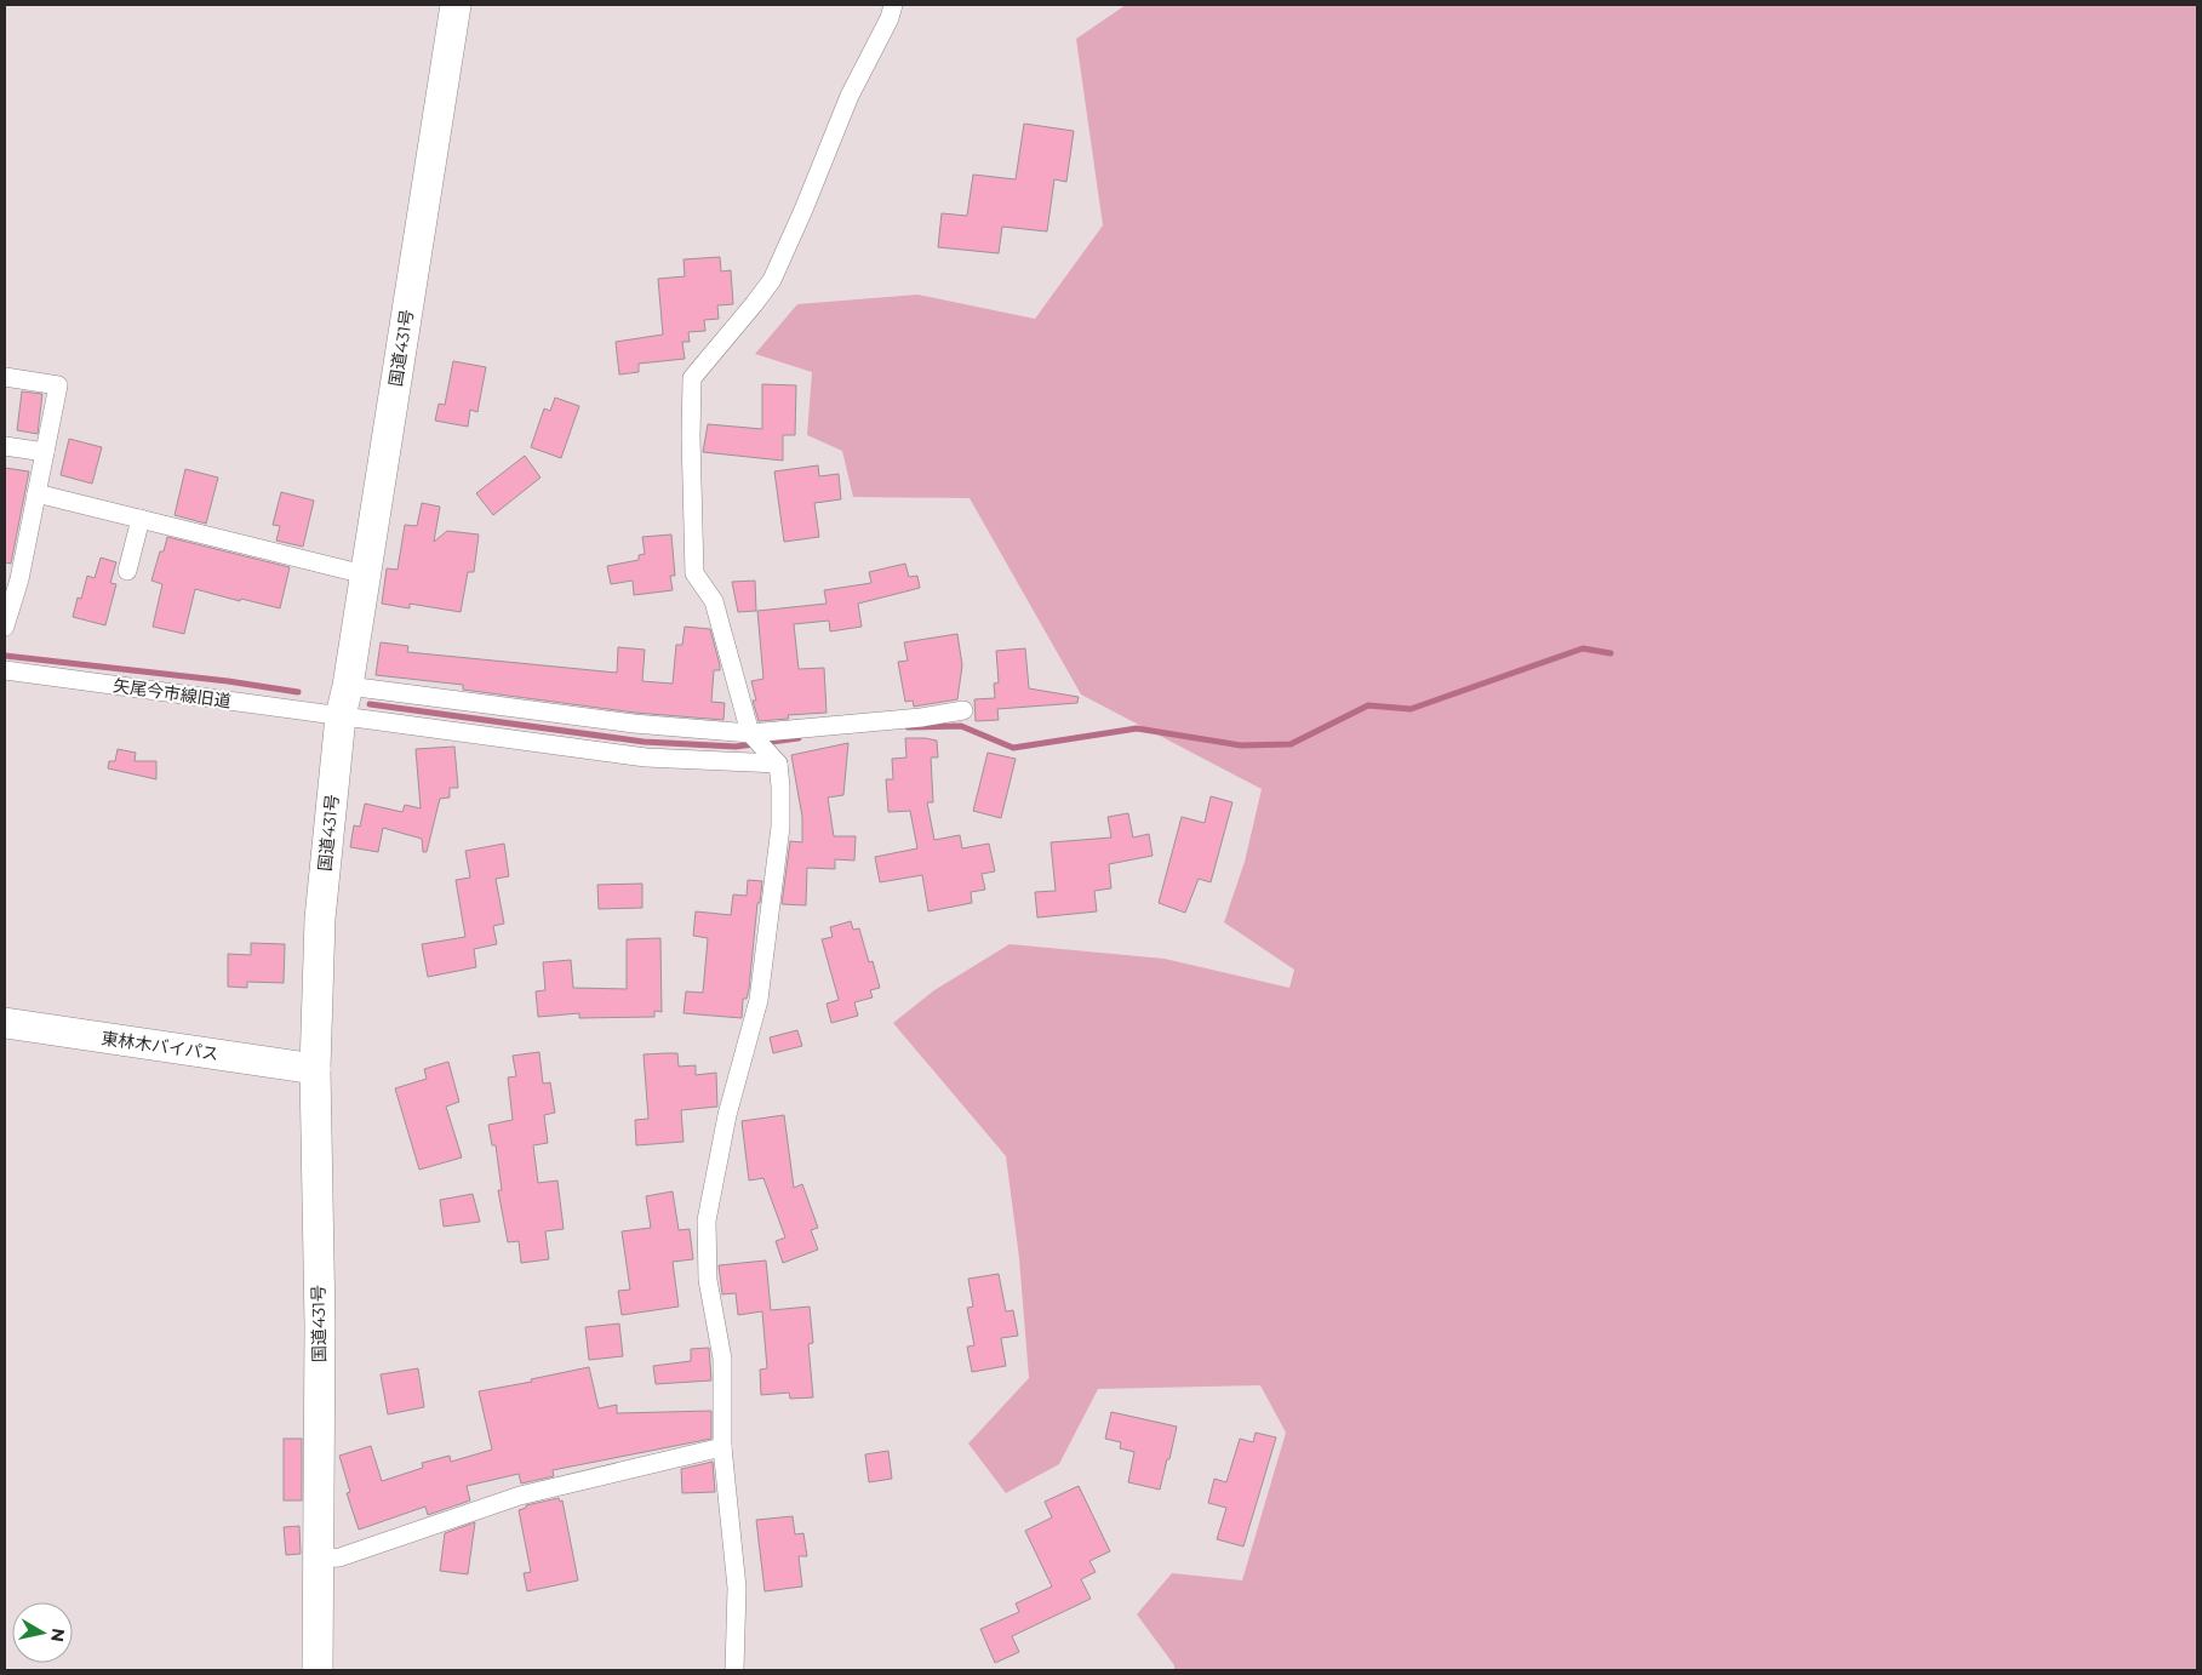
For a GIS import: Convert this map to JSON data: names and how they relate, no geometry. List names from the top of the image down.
{
  "streets": {
    "highway": ["国道431号", "東林木バイパス"],
    "street": ["矢尾今市線旧道"]
  },
  "crossings": [
    ["国道431号", "矢尾今市線旧道"],
    ["国道431号", "東林木バイパス"]
  ],
  "north": "right"
}
